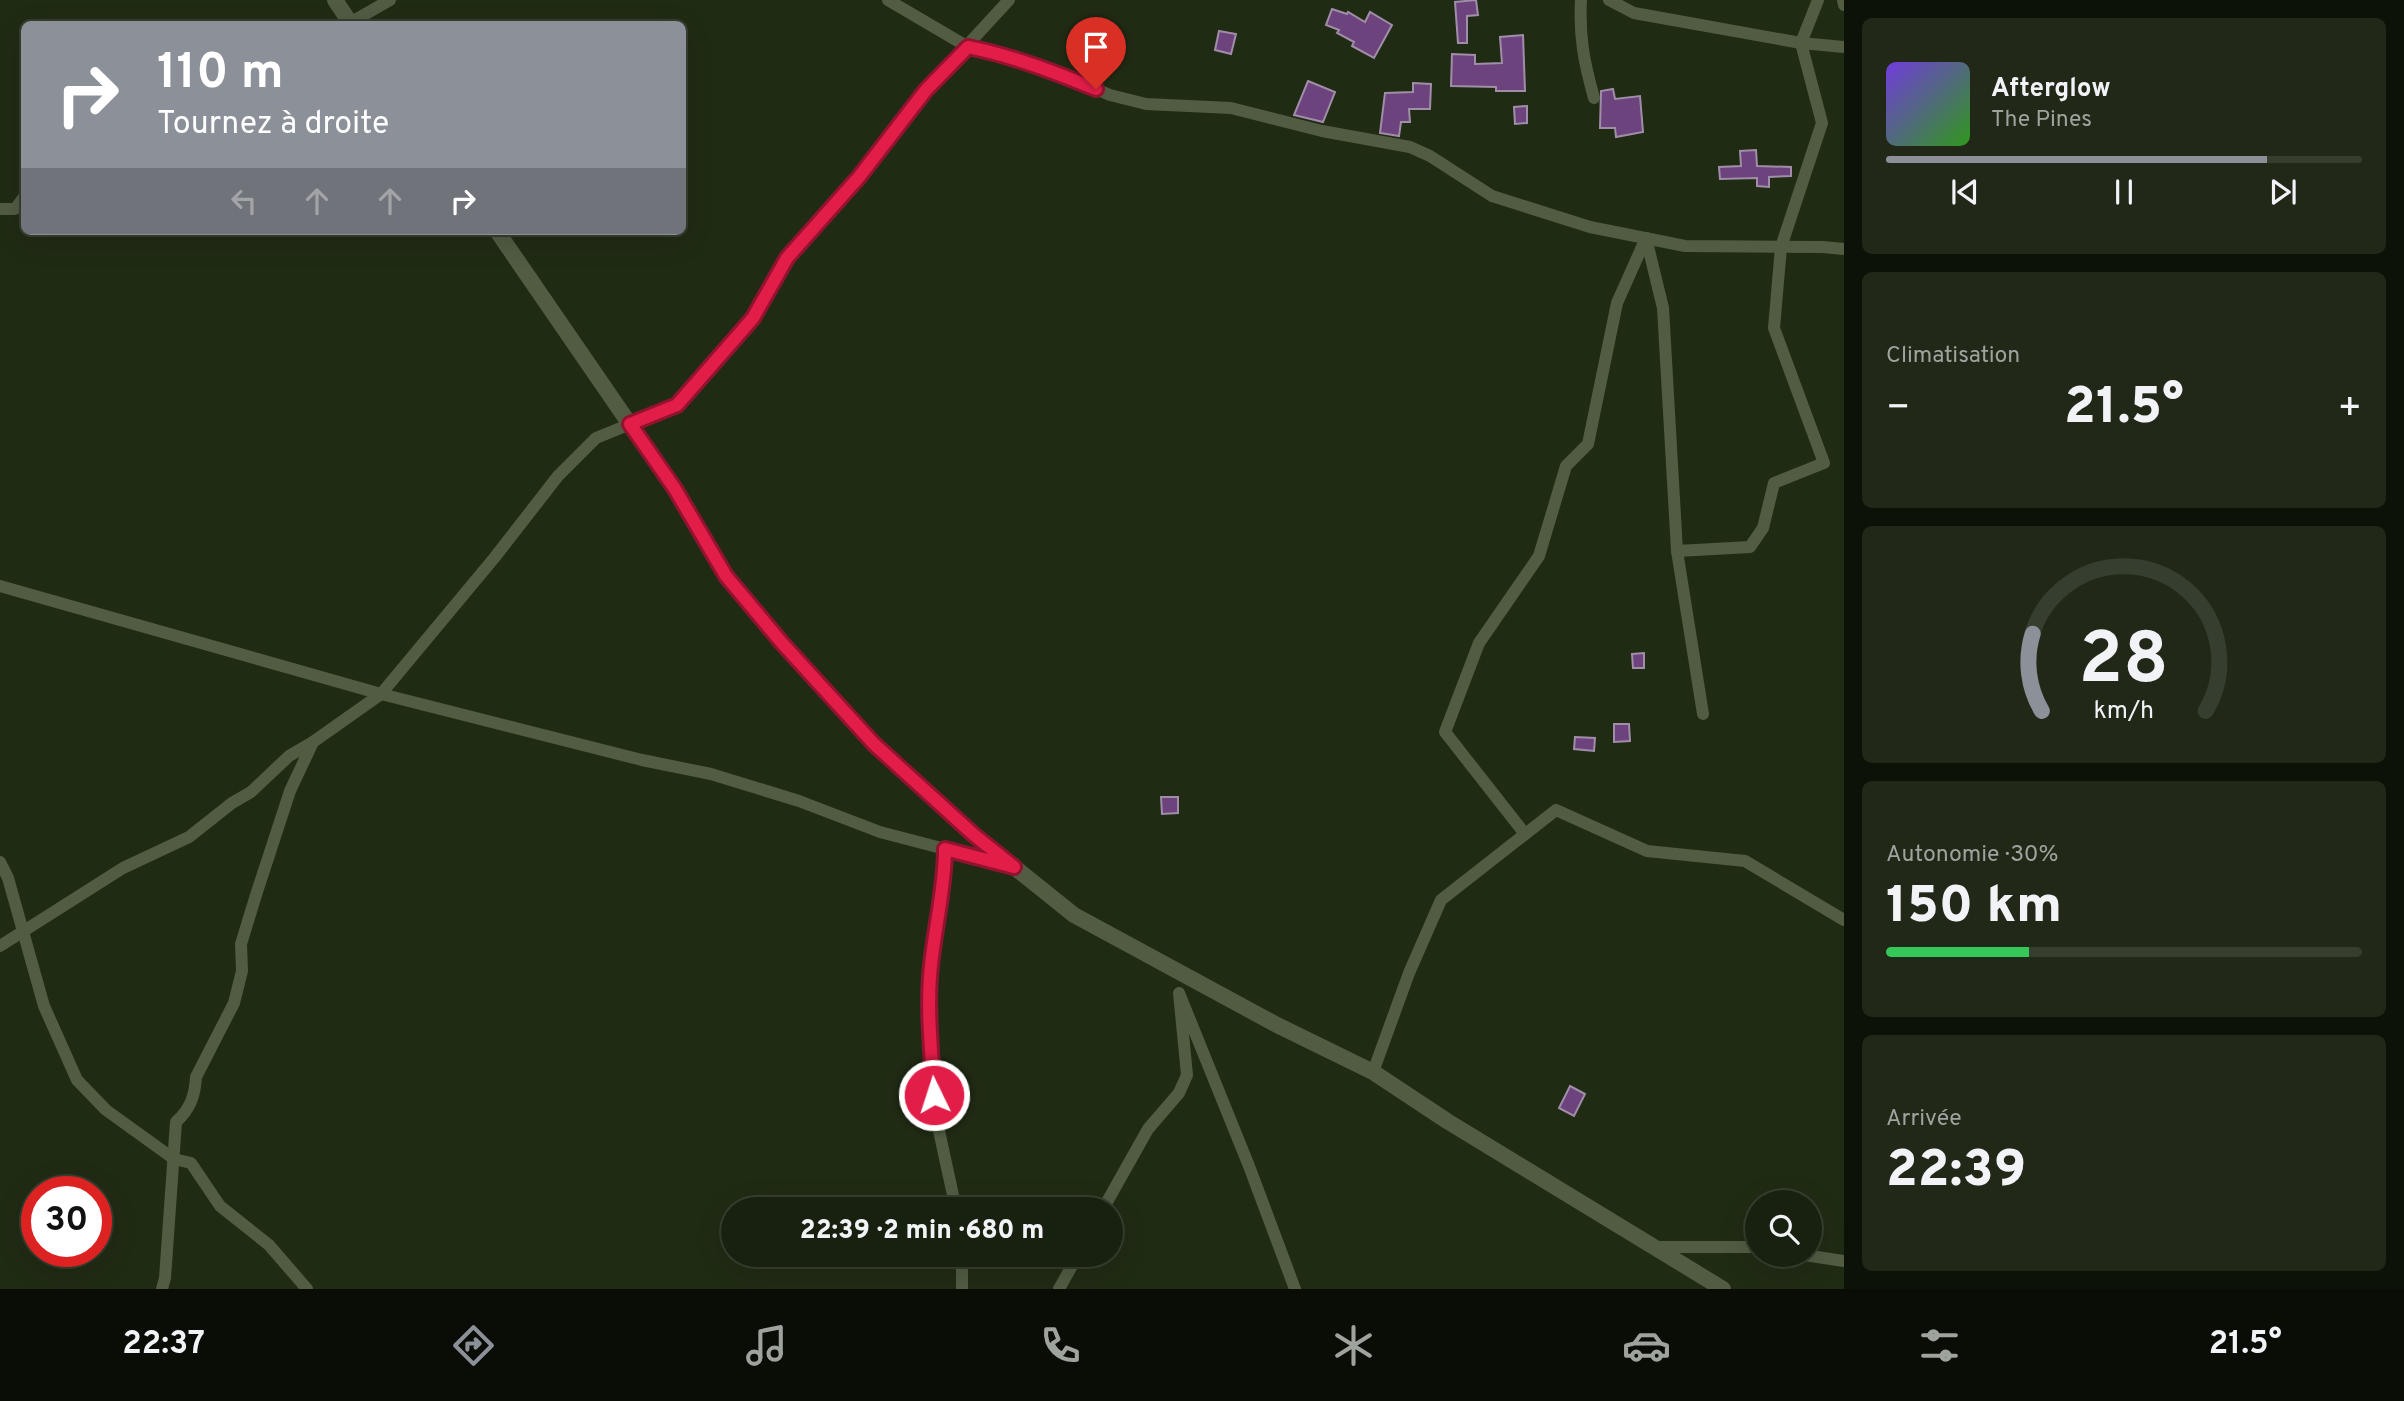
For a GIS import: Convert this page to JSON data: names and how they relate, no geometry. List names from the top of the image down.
{
  "page": {
    "turn": ["110 m", "Tournez à droite"],
    "song": ["Afterglow", "The Pines"],
    "tile": [
      "Climatisation",
      ["Autonomie · 30%", "150 km"],
      ["Arrivée", "22:39"]
    ],
    "heat": ["−", "21.5°", "+"],
    "limit": "30",
    "trip": "22:39 · 2 min · 680 m",
    "tabs": ["22:37", "21.5°"],
    "gauge": ["28", "km/h"]
  }
}
